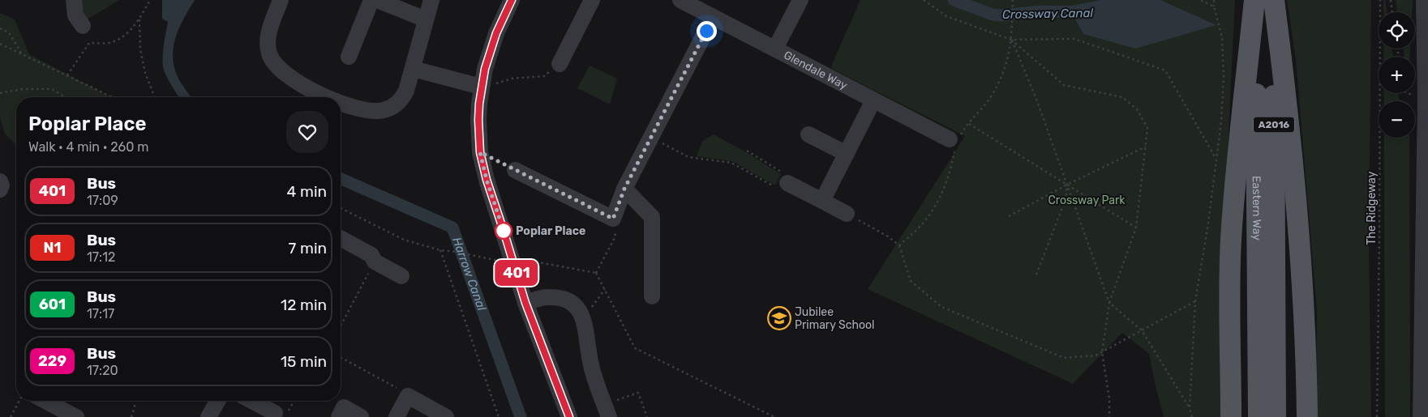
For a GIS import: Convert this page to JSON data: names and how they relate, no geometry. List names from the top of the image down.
{
  "streets": {
    "main road": ["A2016", "Eastern Way"],
    "street": ["Glendale Way"],
    "path": ["The Ridgeway"]
  },
  "water": ["Crossway Canal", "Harrow Canal"],
  "parks": ["Crossway Park"],
  "places": {
    "other": ["Poplar Place"],
    "school or university": ["Jubilee Primary School"]
  },
  "lines": ["bus line 401"],
  "page": {
    "on_map": "401",
    "map_buttons": ["+", "−"],
    "heading": ["Poplar Place", "Walk · 4 min · 260 m"],
    "list": [
      {
        "mark": "401",
        "name": "Bus",
        "note": "17:09",
        "value": "4 min"
      },
      {
        "mark": "N1",
        "name": "Bus",
        "note": "17:12",
        "value": "7 min"
      },
      {
        "mark": "601",
        "name": "Bus",
        "note": "17:17",
        "value": "12 min"
      },
      {
        "mark": "229",
        "name": "Bus",
        "note": "17:20",
        "value": "15 min"
      }
    ]
  }
}
